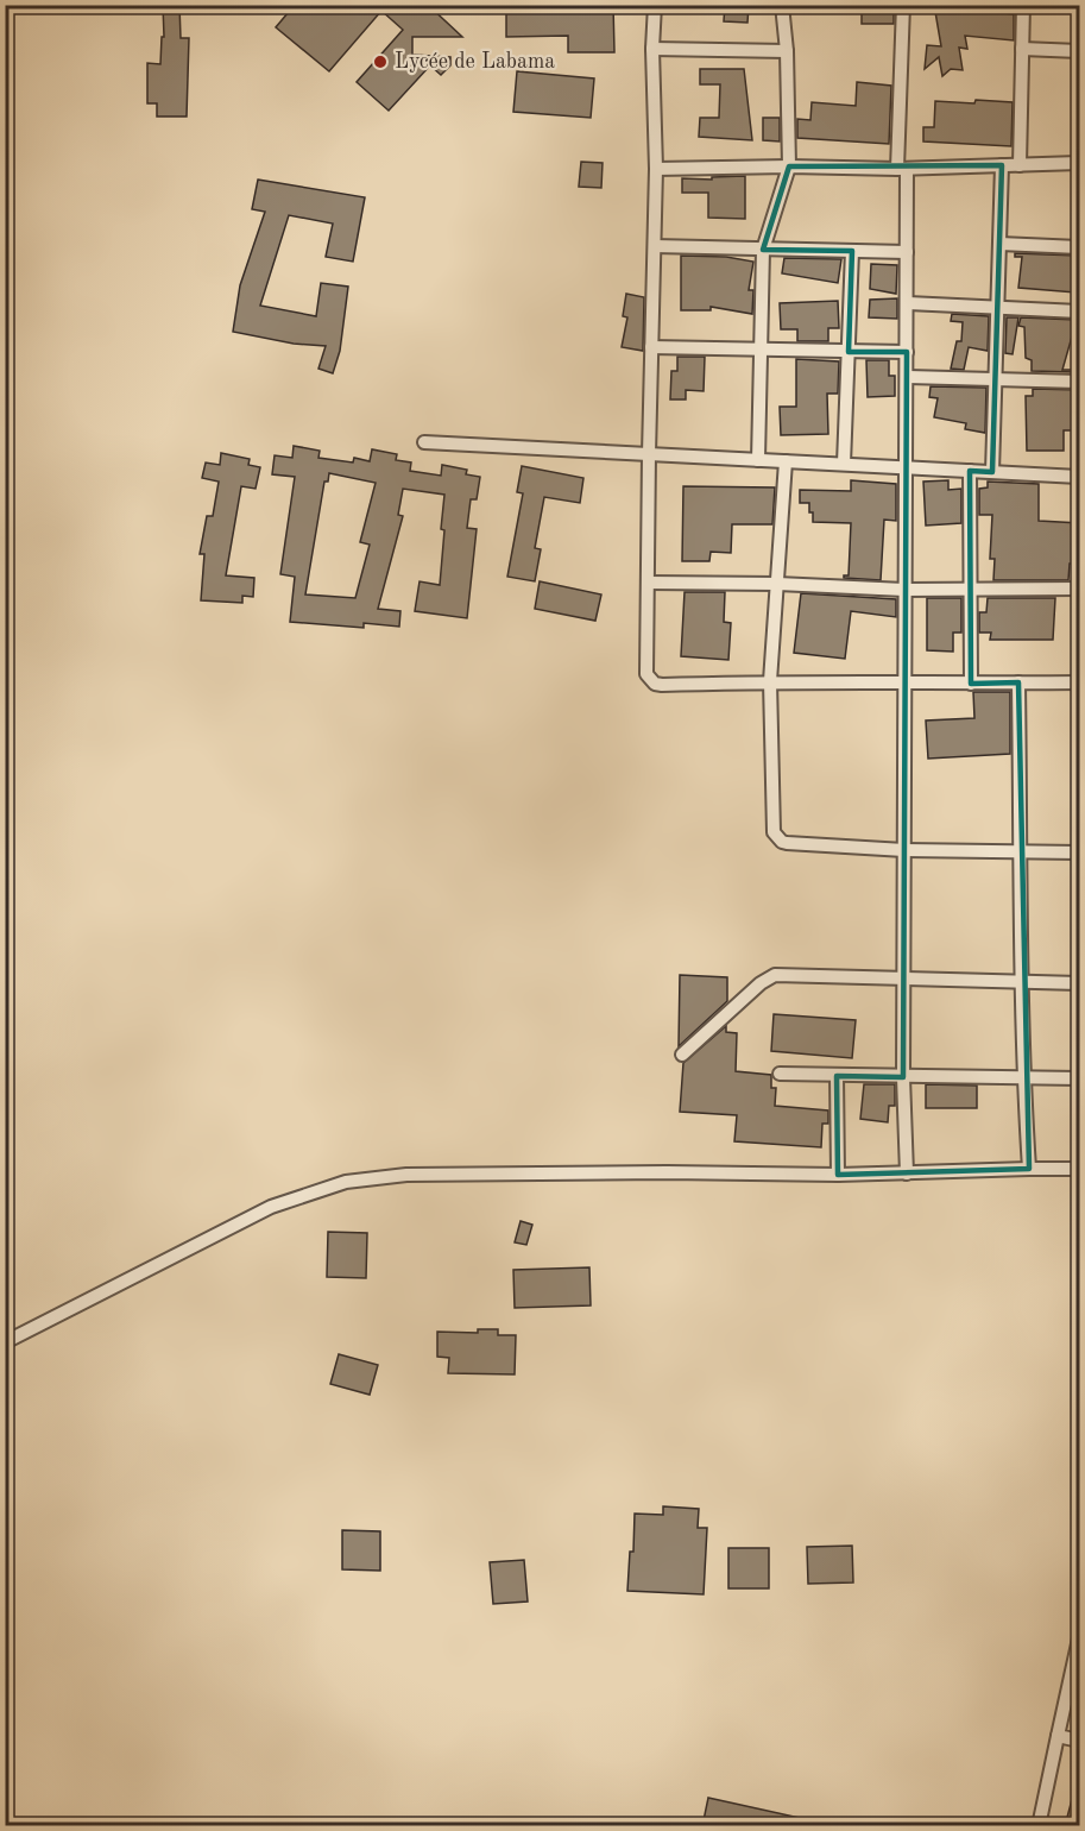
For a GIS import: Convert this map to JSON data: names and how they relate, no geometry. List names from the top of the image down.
{
  "places": ["Lycée de Labama"]
}
